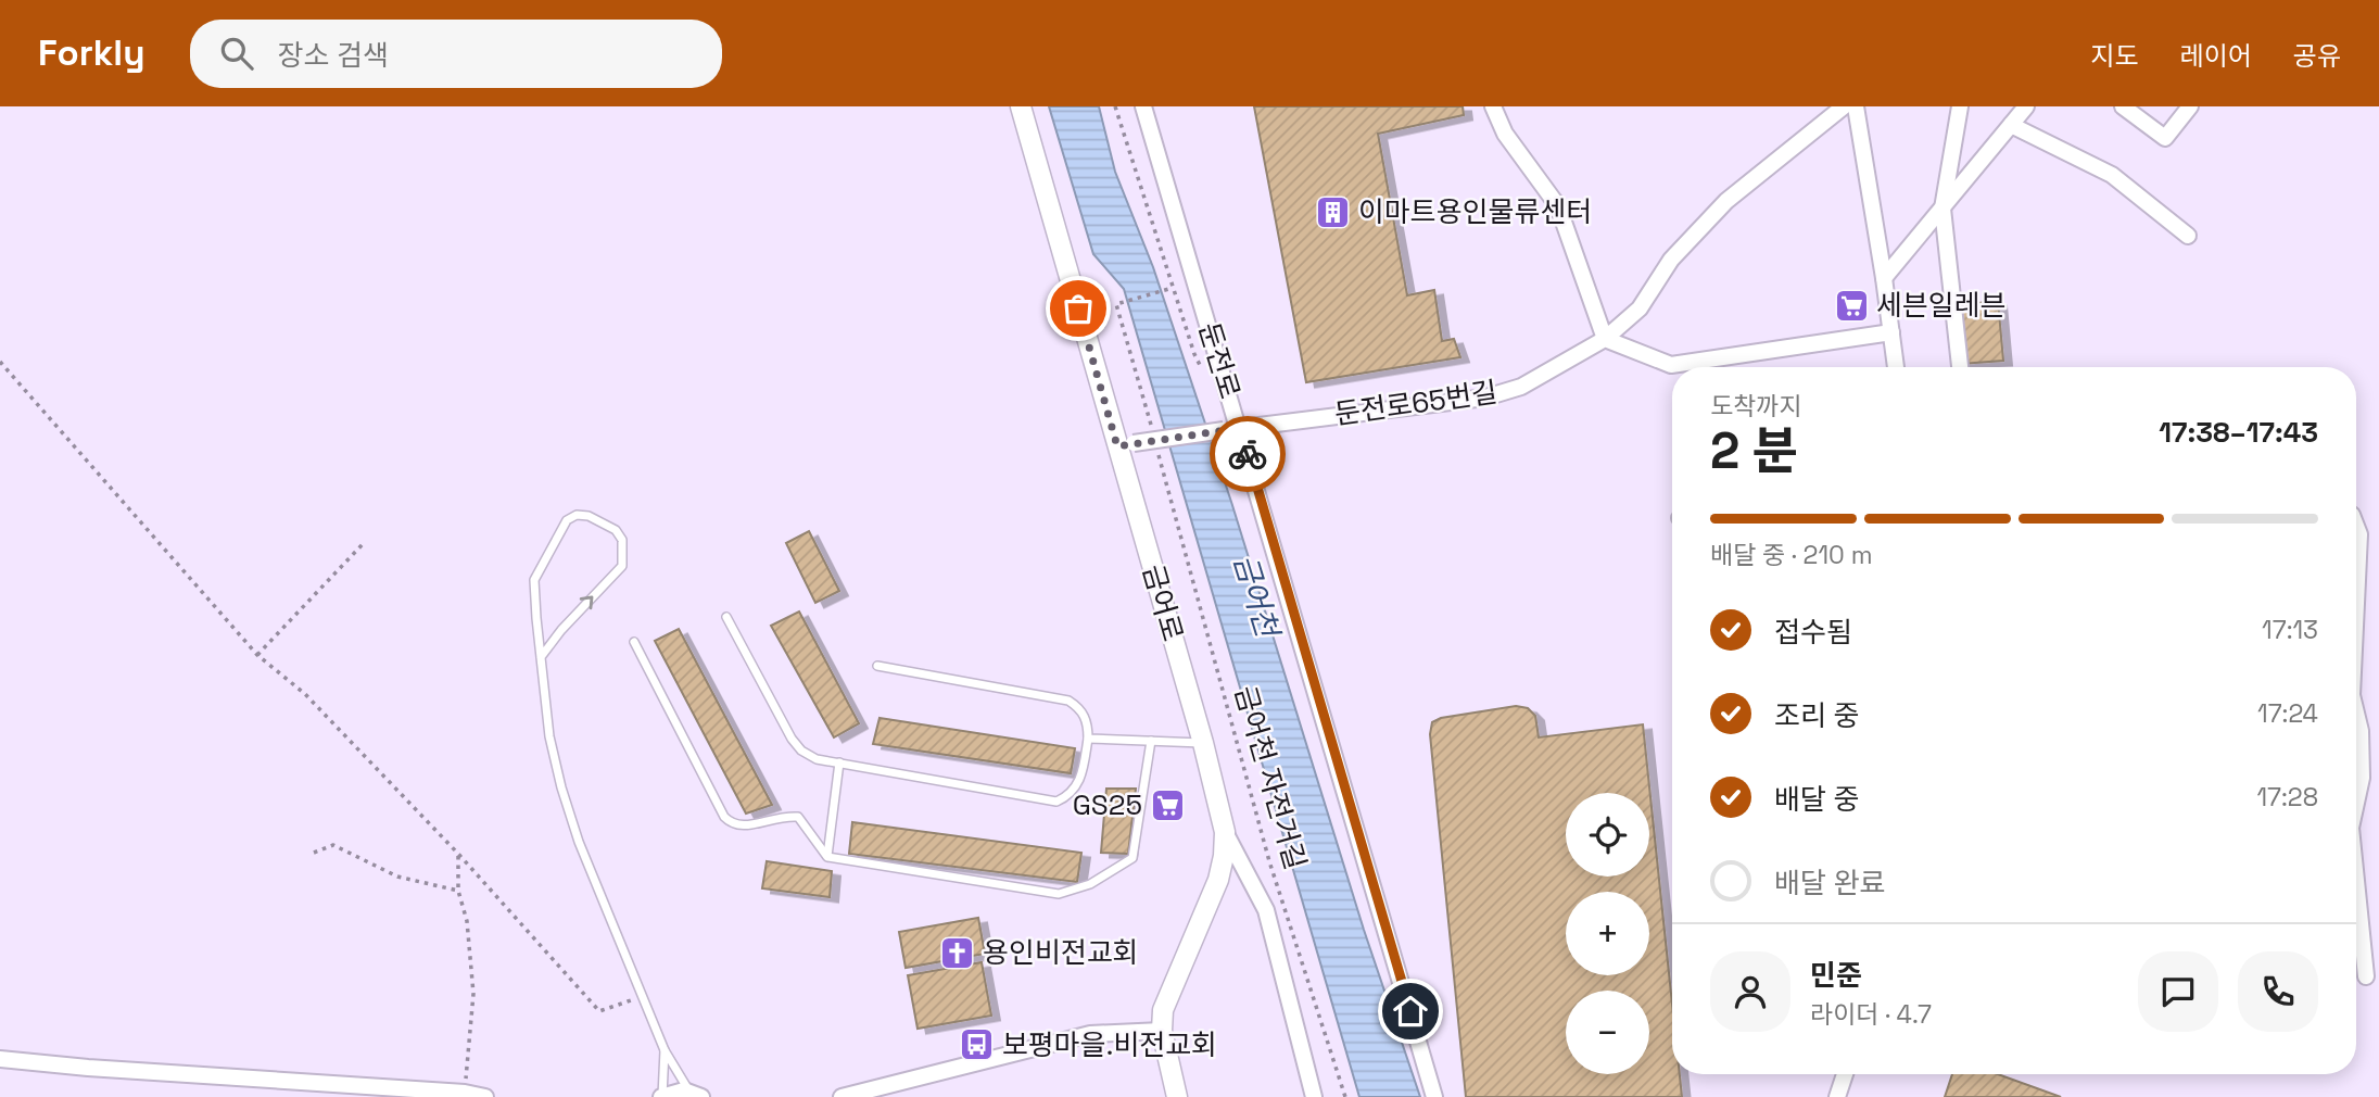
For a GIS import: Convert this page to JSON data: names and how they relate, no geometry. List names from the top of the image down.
{
  "streets": {
    "street": ["둔전로", "둔전로65번길", "금어로"],
    "path": ["금어천 자전거길"]
  },
  "crossings": [
    ["둔전로", "둔전로65번길"],
    ["둔전로65번길", "금어로"]
  ],
  "water": ["금어천"],
  "places": {
    "building": ["이마트용인물류센터"],
    "supermarket": ["세븐일레븐", "GS25"],
    "church": ["용인비전교회"],
    "bus stop": ["보평마을.비전교회"]
  },
  "page": {
    "header": "Forkly",
    "search": "장소 검색",
    "nav": ["지도", "레이어", "공유"],
    "heading": ["2 분", "도착까지", "17:38–17:43"],
    "panel": ["민준", "라이더 · 4.7"],
    "bar": "배달 중 · 210 m",
    "list": [
      ["접수됨", "17:13"],
      ["조리 중", "17:24"],
      ["배달 중", "17:28"],
      "배달 완료"
    ],
    "map_buttons": ["+", "−"]
  }
}
